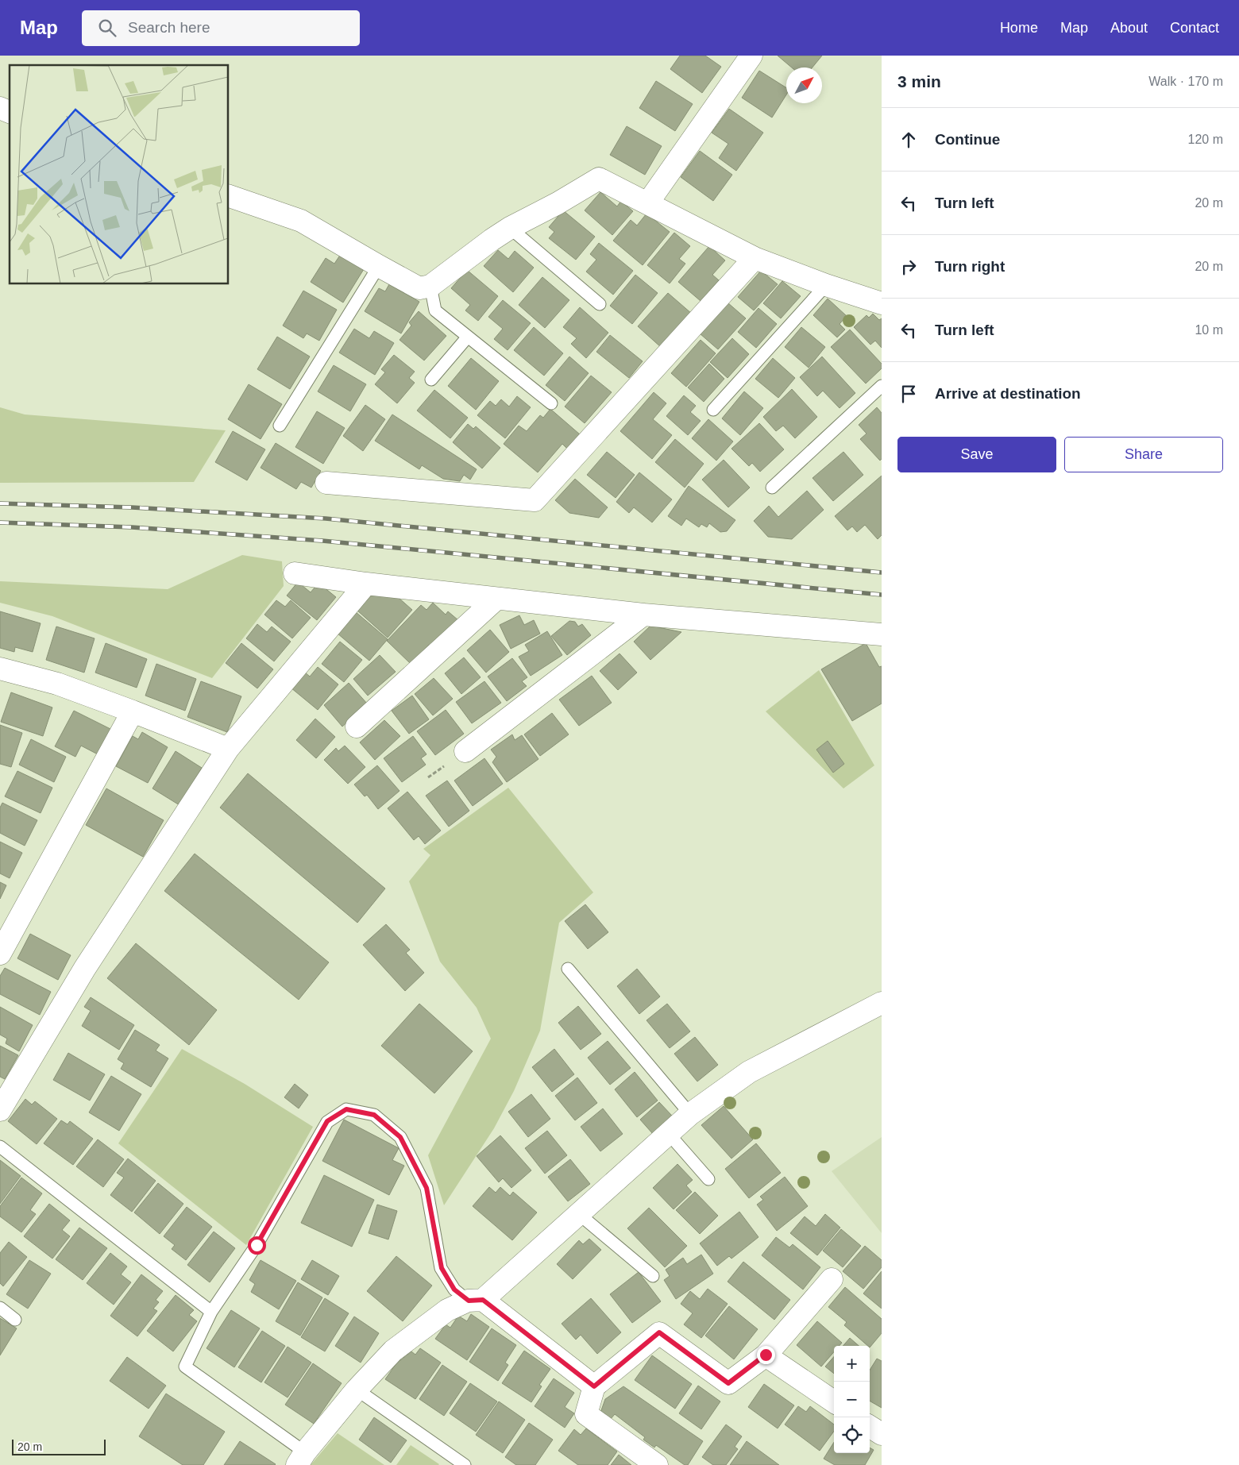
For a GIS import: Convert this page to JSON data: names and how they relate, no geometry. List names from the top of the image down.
{
  "scale_bar": "20 m",
  "north": "top right",
  "page": {
    "header": "Map",
    "search": "Search here",
    "nav": [
      "Home",
      "Map",
      "About",
      "Contact"
    ],
    "heading": ["3 min", "Walk · 170 m"],
    "list": [
      ["Continue", "120 m"],
      ["Turn left", "20 m"],
      ["Turn right", "20 m"],
      ["Turn left", "10 m"],
      "Arrive at destination"
    ],
    "buttons": ["Save", "Share"],
    "map_buttons": ["+", "−"],
    "scale": "20 m"
  }
}
